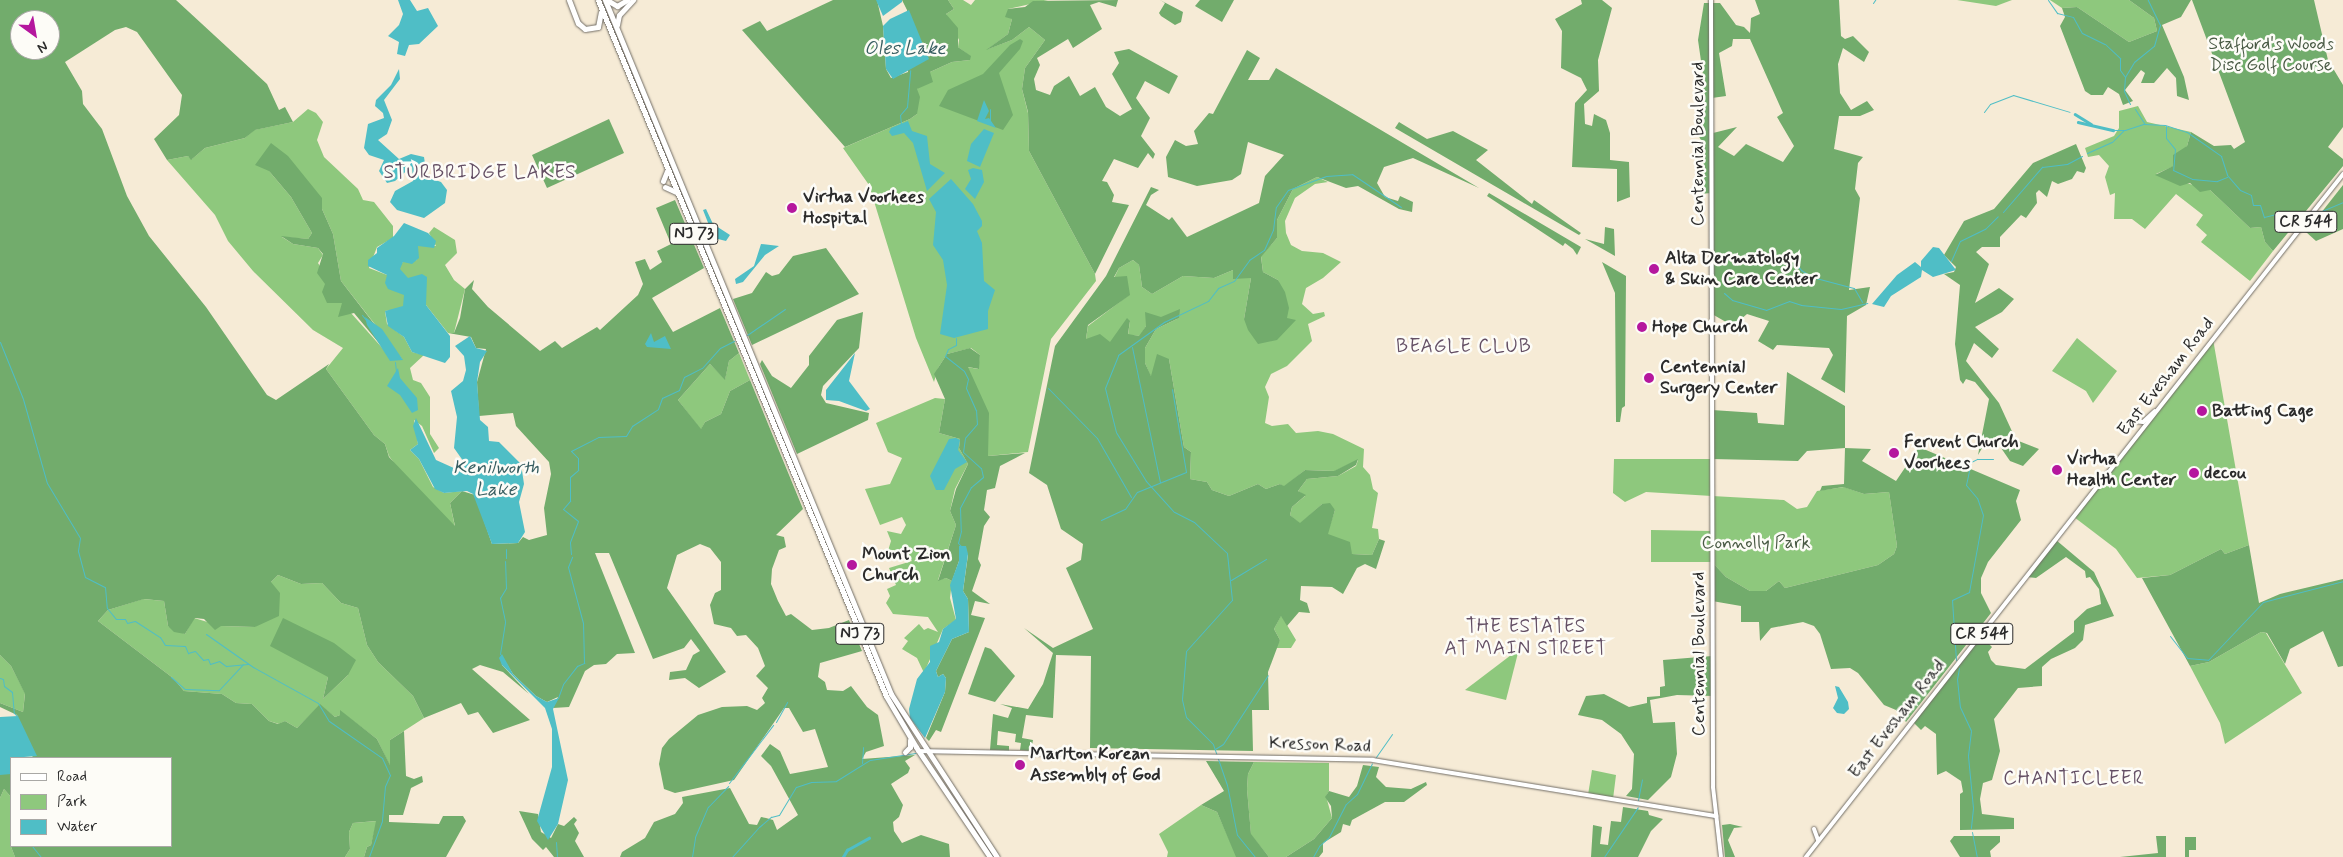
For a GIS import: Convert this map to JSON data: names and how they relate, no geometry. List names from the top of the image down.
{
  "streets": {
    "highway": ["NJ 73"],
    "main road": [
      "Centennial Boulevard",
      "CR 544",
      "East Evesham Road",
      "Kresson Road"
    ]
  },
  "crossings": [
    ["Centennial Boulevard", "Kresson Road"],
    ["NJ 73", "Kresson Road"]
  ],
  "districts": [
    "STURBRIDGE LAKES",
    "BEAGLE CLUB",
    "THE ESTATES AT MAIN STREET",
    "CHANTICLEER"
  ],
  "water": ["Oles Lake", "Kenilworth Lake"],
  "parks": ["Stafford's Woods Disc Golf Course", "Connolly Park"],
  "places": [
    "Virtua Voorhees Hospital",
    "Alta Dermatology & Skin Care Center",
    "Hope Church",
    "Centennial Surgery Center",
    "Batting Cage",
    "Fervent Church Voorhees",
    "Virtua Health Center",
    "decou",
    "Mount Zion Church",
    "Marlton Korean Assembly of God"
  ],
  "legend": ["Road", "Park", "Water"],
  "north": "bottom right"
}
